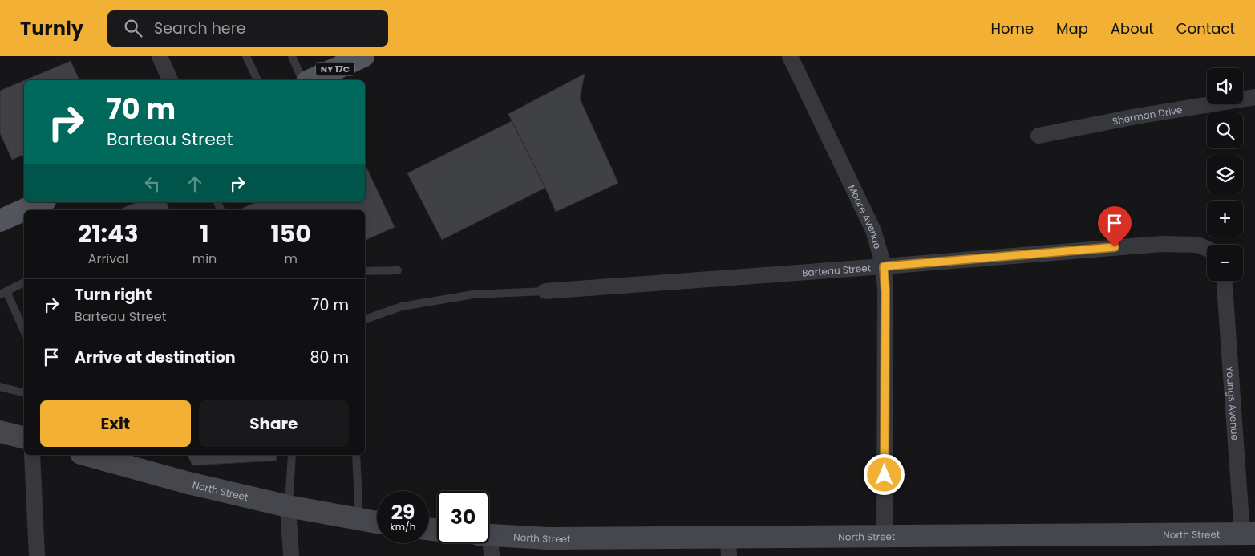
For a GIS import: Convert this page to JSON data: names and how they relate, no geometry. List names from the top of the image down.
{
  "streets": {
    "main road": ["NY 17C"],
    "street": [
      "Sherman Drive",
      "Moore Avenue",
      "Barteau Street",
      "Youngs Avenue",
      "North Street"
    ]
  },
  "crossings": [
    ["Moore Avenue", "Barteau Street"],
    ["Moore Avenue", "North Street"],
    ["Youngs Avenue", "North Street"]
  ],
  "page": {
    "header": "Turnly",
    "search": "Search here",
    "nav": [
      "Home",
      "Map",
      "About",
      "Contact"
    ],
    "map_buttons": ["+", "−"],
    "turn": ["70 m", "Barteau Street"],
    "eta": [
      "21:43",
      "Arrival",
      "1",
      "min",
      "150",
      "m"
    ],
    "list": [
      {
        "name": "Turn right",
        "note": "Barteau Street",
        "value": "70 m"
      },
      {
        "name": "Arrive at destination",
        "value": "80 m"
      }
    ],
    "buttons": ["Exit", "Share"],
    "speed": "29 km/h",
    "limit": "30"
  }
}
